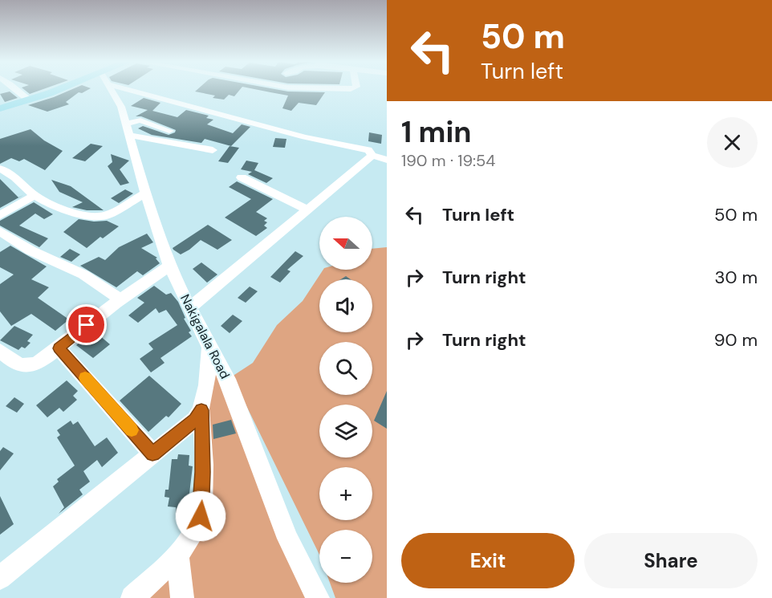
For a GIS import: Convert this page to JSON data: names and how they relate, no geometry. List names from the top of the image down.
{
  "streets": {
    "street": ["Nakigalala Road"]
  },
  "north": "left",
  "page": {
    "turn": ["50 m", "Turn left"],
    "heading": ["1 min", "190 m · 19:54"],
    "list": [
      {
        "name": "Turn left",
        "value": "50 m"
      },
      {
        "name": "Turn right",
        "value": "30 m"
      },
      {
        "name": "Turn right",
        "value": "90 m"
      }
    ],
    "map_buttons": ["+", "−"],
    "buttons": ["Exit", "Share"]
  }
}
